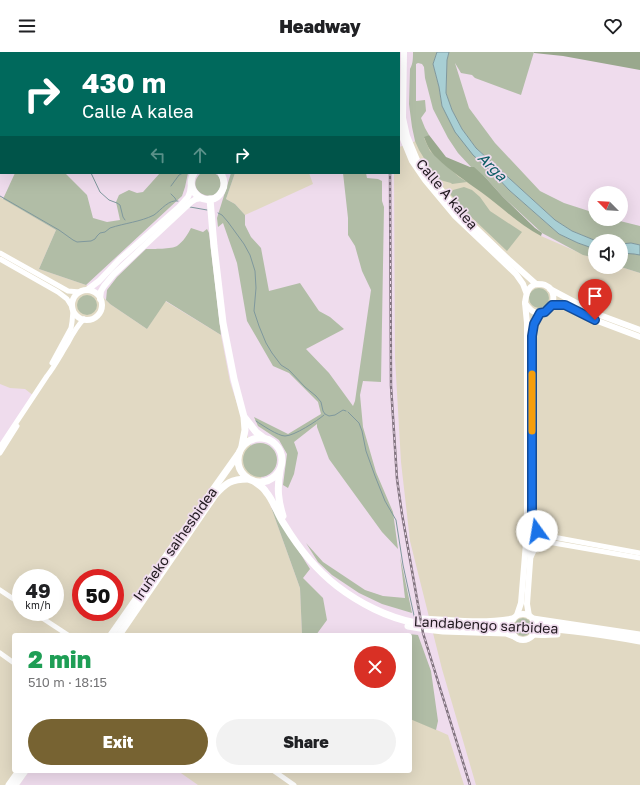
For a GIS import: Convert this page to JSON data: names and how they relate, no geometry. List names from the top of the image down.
{
  "streets": {
    "highway": ["Iruñeko saihesbidea", "Landabengo sarbidea"],
    "main road": ["Calle A kalea"]
  },
  "crossings": [
    ["Iruñeko saihesbidea", "Landabengo sarbidea"]
  ],
  "water": ["Arga"],
  "north": "top left",
  "page": {
    "header": "Headway",
    "turn": ["430 m", "Calle A kalea"],
    "speed": "49 km/h",
    "limit": "50",
    "heading": ["2 min", "510 m · 18:15"],
    "buttons": ["Exit", "Share"]
  }
}
